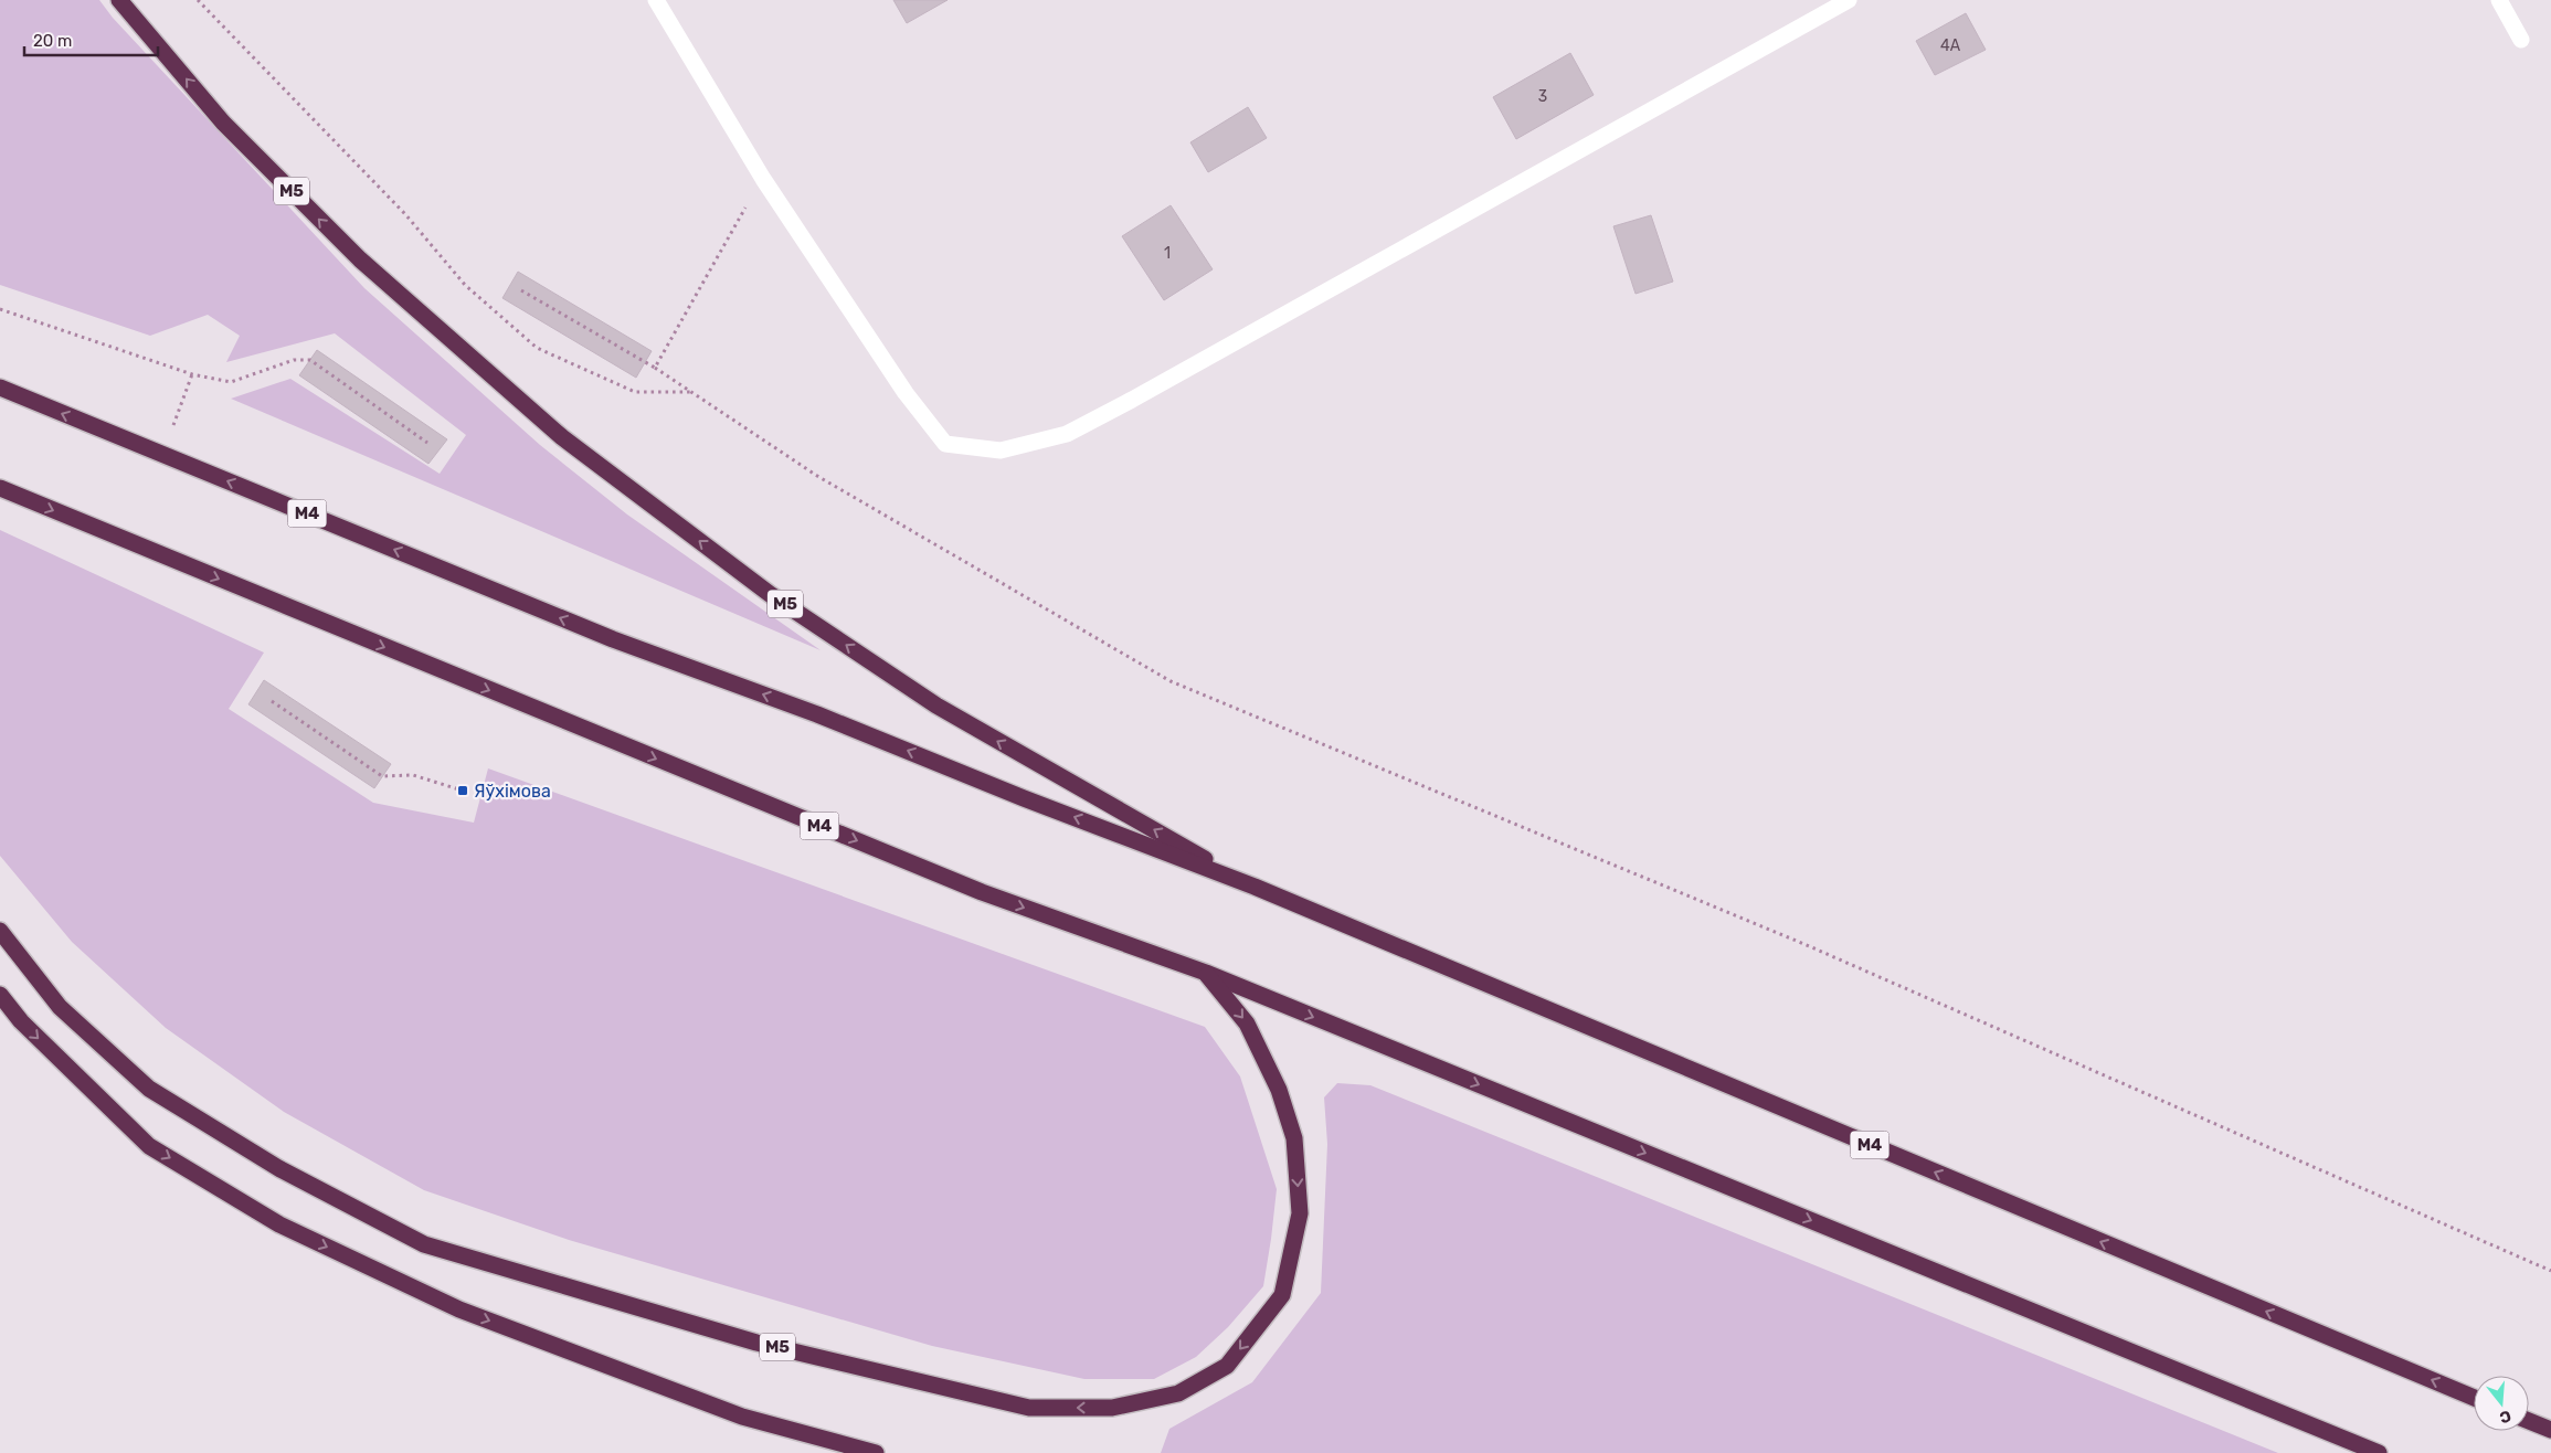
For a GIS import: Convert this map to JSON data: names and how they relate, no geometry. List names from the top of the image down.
{
  "streets": {
    "highway": ["М5", "М4"]
  },
  "crossings": [
    ["М5", "М4"]
  ],
  "places": {
    "transit": ["Яўхімова"]
  },
  "house_numbers": ["4А", "3", "1"],
  "scale_bar": "20 m",
  "north": "bottom"
}
